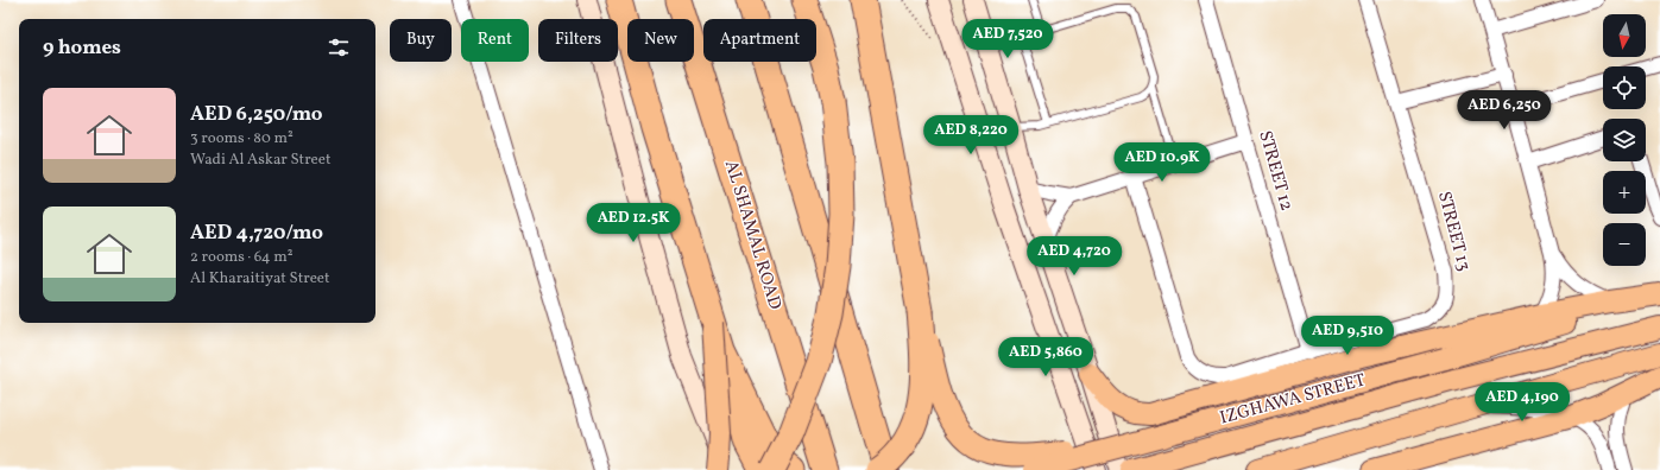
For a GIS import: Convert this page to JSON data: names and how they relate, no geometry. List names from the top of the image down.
{
  "streets": {
    "highway": ["AL SHAMAL ROAD"],
    "main road": ["IZGHAWA STREET"],
    "street": ["STREET 12", "STREET 13"]
  },
  "crossings": [
    ["STREET 12", "STREET 13"]
  ],
  "north": "bottom",
  "page": {
    "map_buttons": ["+", "−"],
    "price": [
      "AED 7,520",
      "AED 6,250",
      "AED 8,220",
      "AED 10.9K",
      "AED 12.5K",
      "AED 4,720",
      "AED 9,510",
      "AED 5,860",
      "AED 4,190"
    ],
    "chip": [
      "Buy",
      "Rent",
      "Filters",
      "New",
      "Apartment"
    ],
    "heading": "9 homes",
    "list": [
      {
        "name": "AED 6,250/mo",
        "note": "3 rooms · 80 m² · Wadi Al Askar Street"
      },
      {
        "name": "AED 4,720/mo",
        "note": "2 rooms · 64 m² · Al Kharaitiyat Street"
      }
    ]
  }
}
